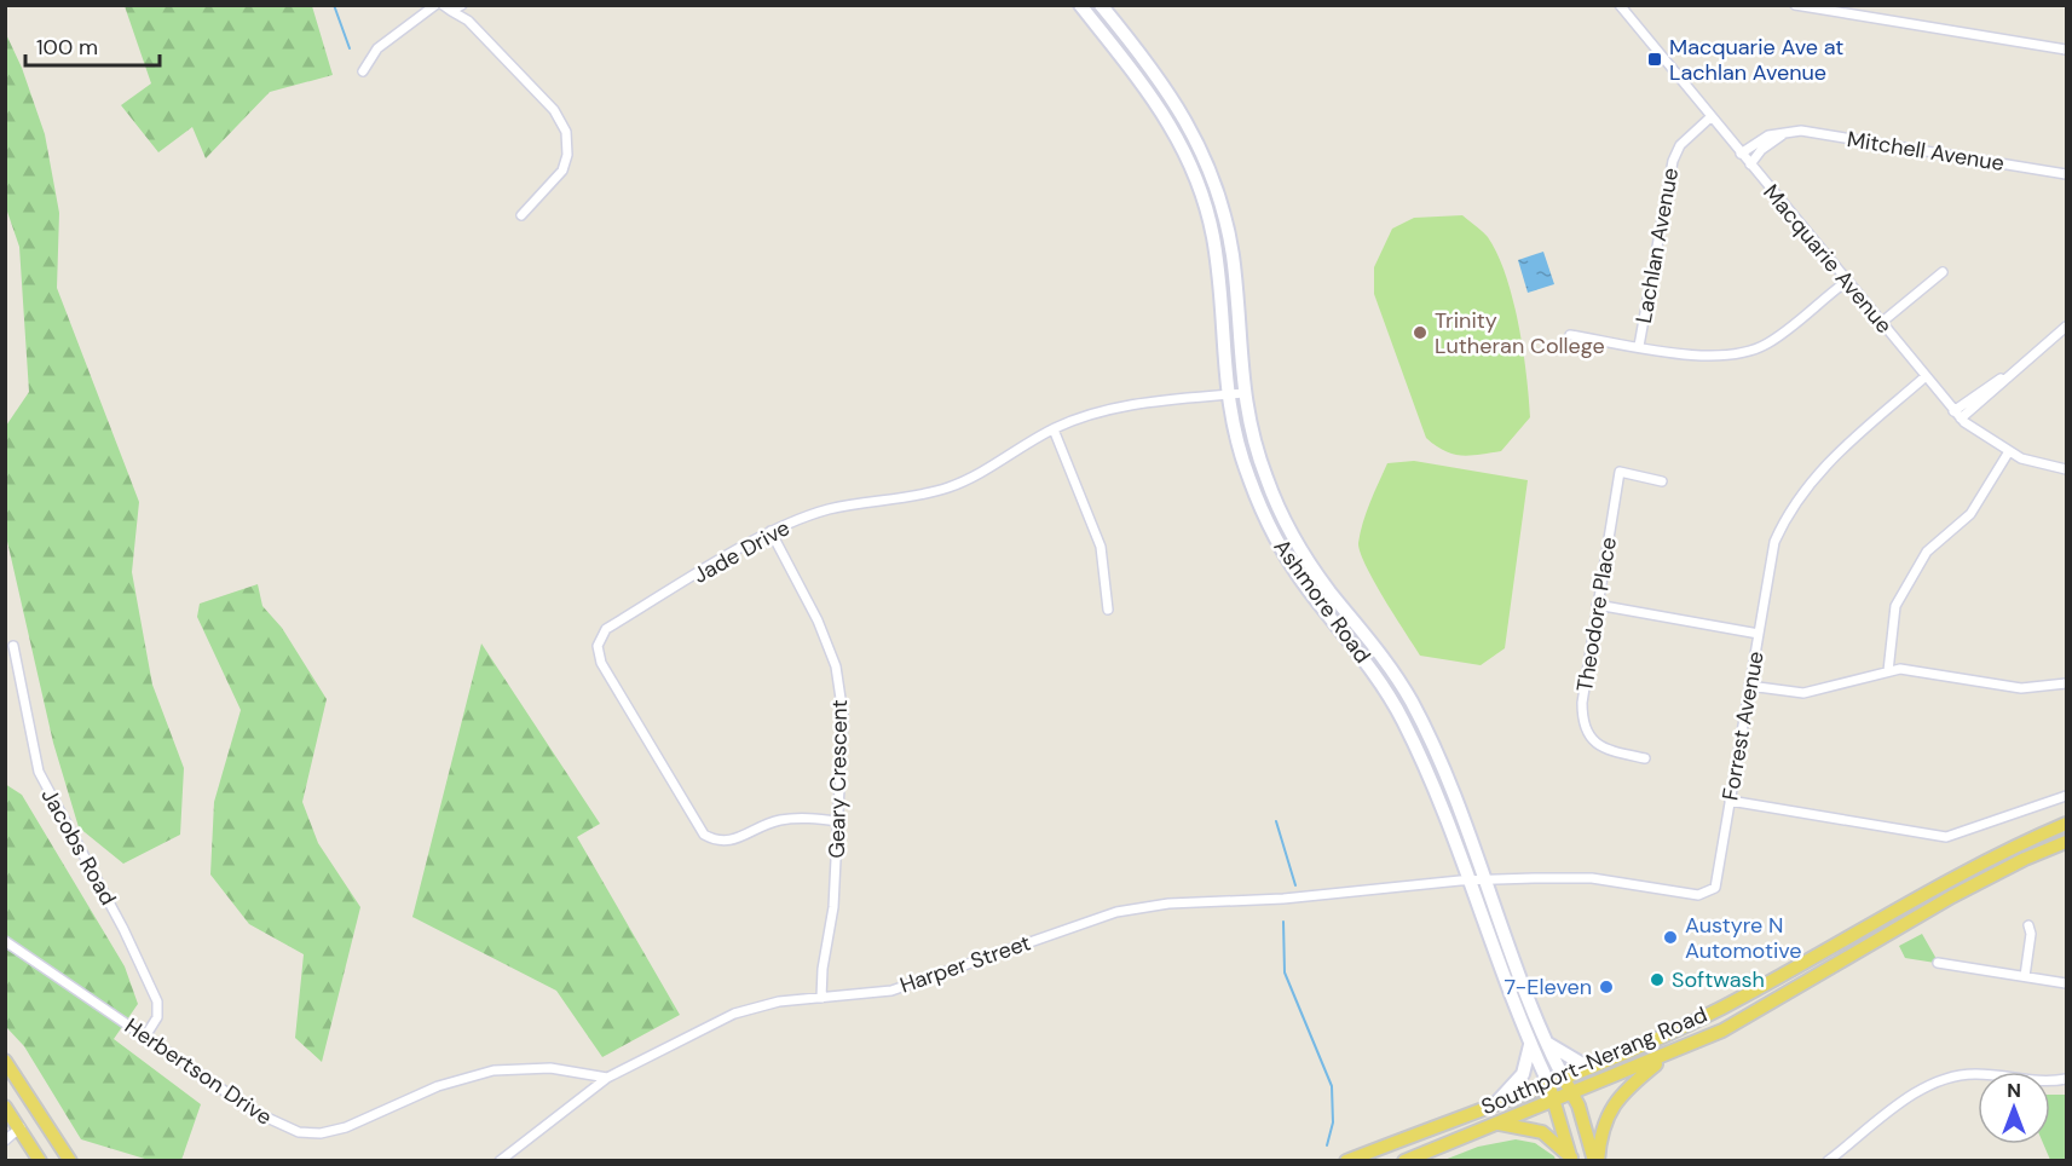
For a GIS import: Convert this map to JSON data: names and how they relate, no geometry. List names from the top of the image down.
{
  "streets": {
    "main road": ["Ashmore Road", "Southport-Nerang Road"],
    "street": [
      "Mitchell Avenue",
      "Lachlan Avenue",
      "Macquarie Avenue",
      "Jade Drive",
      "Theodore Place",
      "Forrest Avenue",
      "Geary Crescent",
      "Jacobs Road",
      "Harper Street",
      "Herbertson Drive"
    ]
  },
  "crossings": [
    ["Mitchell Avenue", "Macquarie Avenue"],
    ["Lachlan Avenue", "Macquarie Avenue"],
    ["Macquarie Avenue", "Forrest Avenue"],
    ["Jade Drive", "Ashmore Road"],
    ["Jade Drive", "Geary Crescent"],
    ["Ashmore Road", "Forrest Avenue"],
    ["Ashmore Road", "Harper Street"],
    ["Ashmore Road", "Southport-Nerang Road"],
    ["Forrest Avenue", "Harper Street"],
    ["Geary Crescent", "Harper Street"],
    ["Jacobs Road", "Herbertson Drive"],
    ["Harper Street", "Herbertson Drive"]
  ],
  "places": {
    "transit": ["Macquarie Ave at Lachlan Avenue"],
    "other": [
      "Trinity Lutheran College",
      "Austyre N Automotive",
      "Softwash",
      "7-Eleven"
    ]
  },
  "scale_bar": "100 m",
  "north": "top"
}
